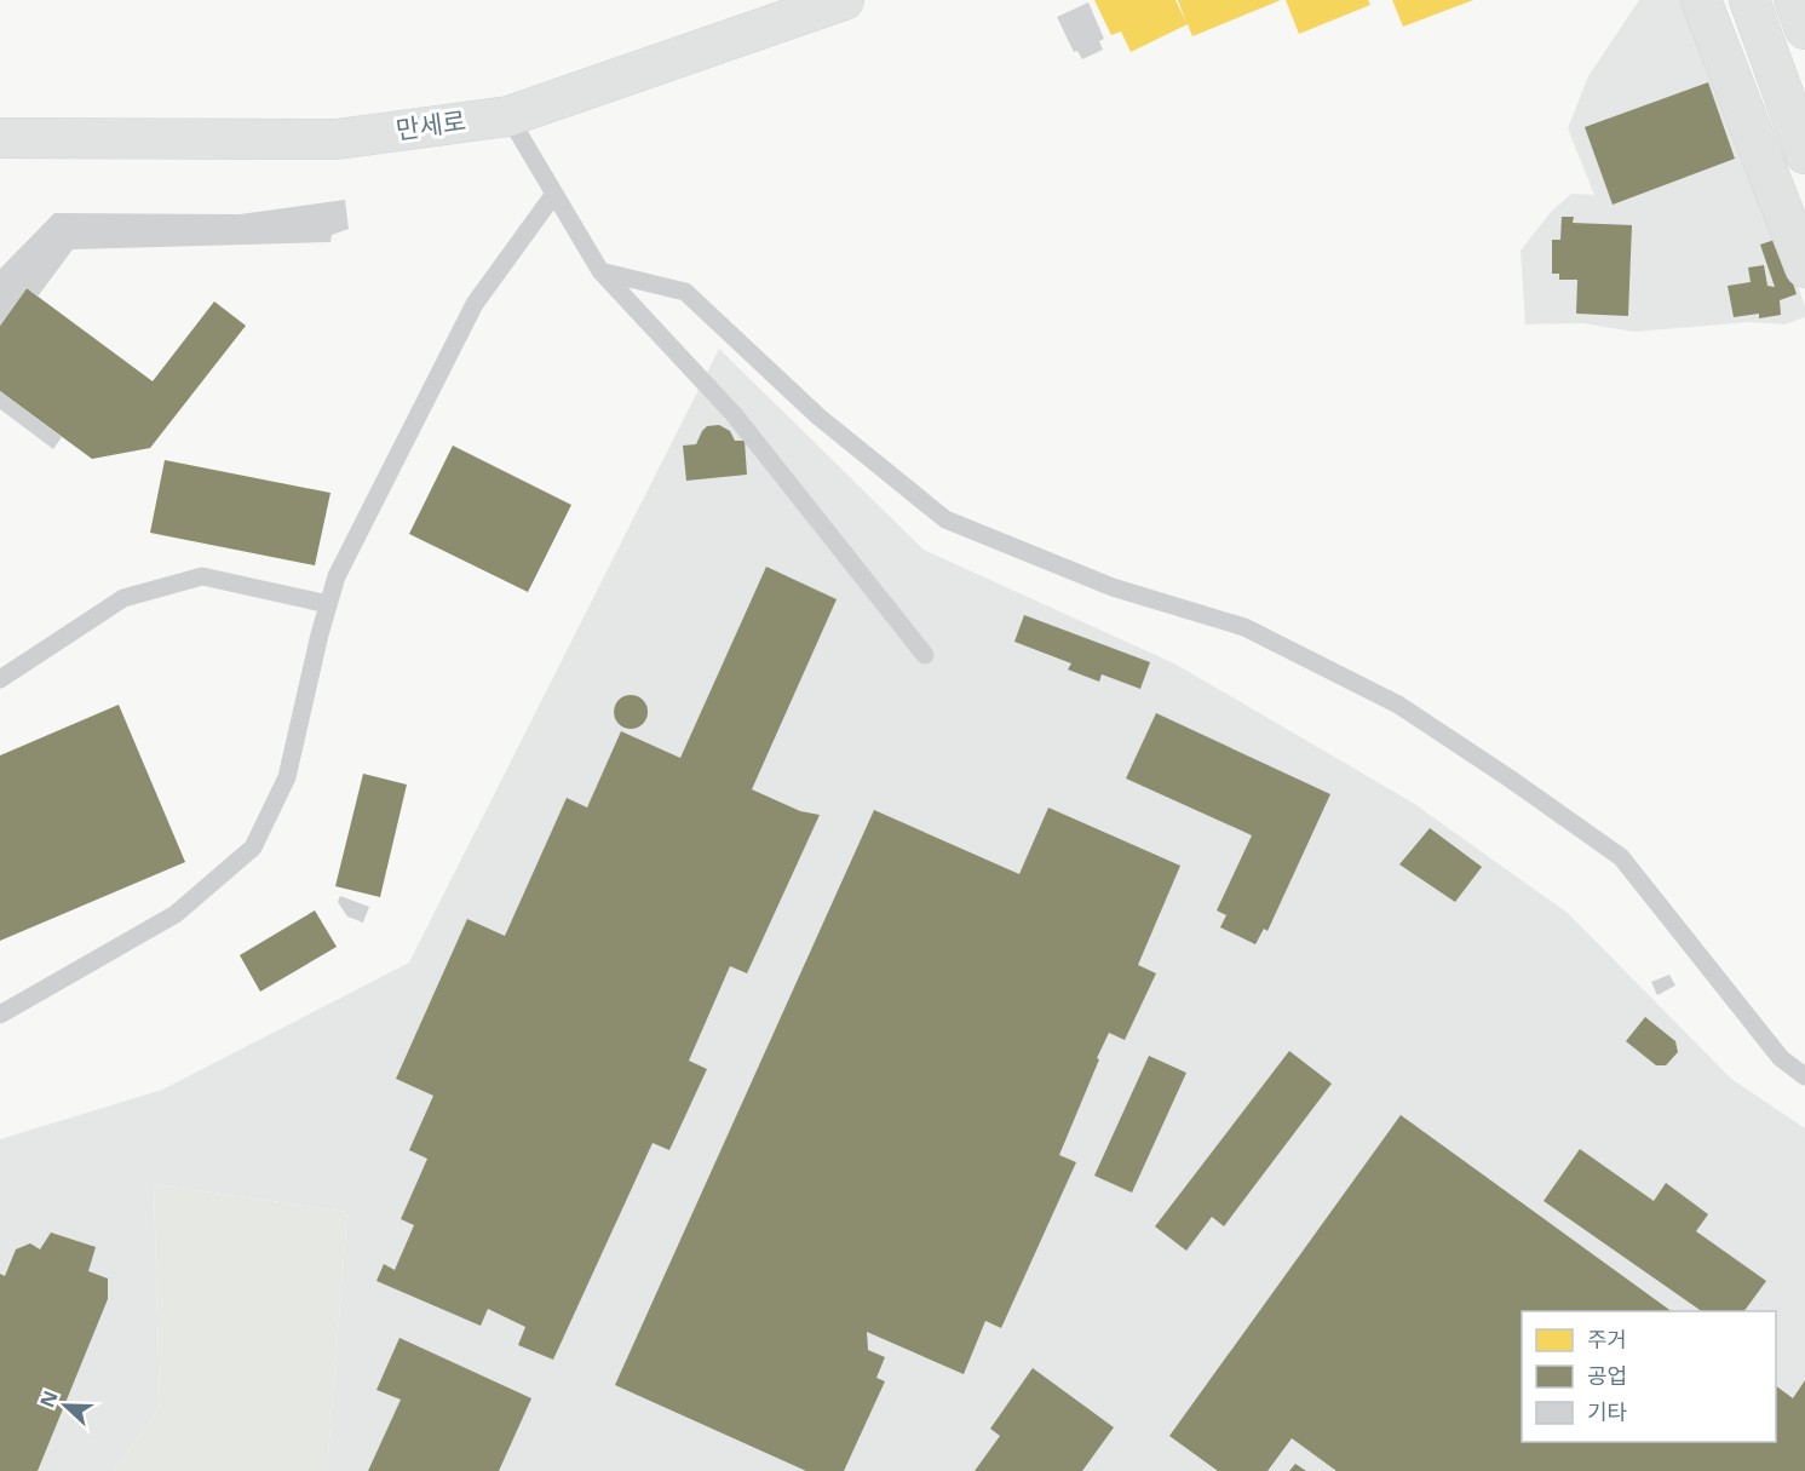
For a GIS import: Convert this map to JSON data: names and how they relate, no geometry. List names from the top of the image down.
{
  "streets": {
    "main road": ["만세로"]
  },
  "legend": ["주거", "공업", "기타"],
  "north": "left"
}
